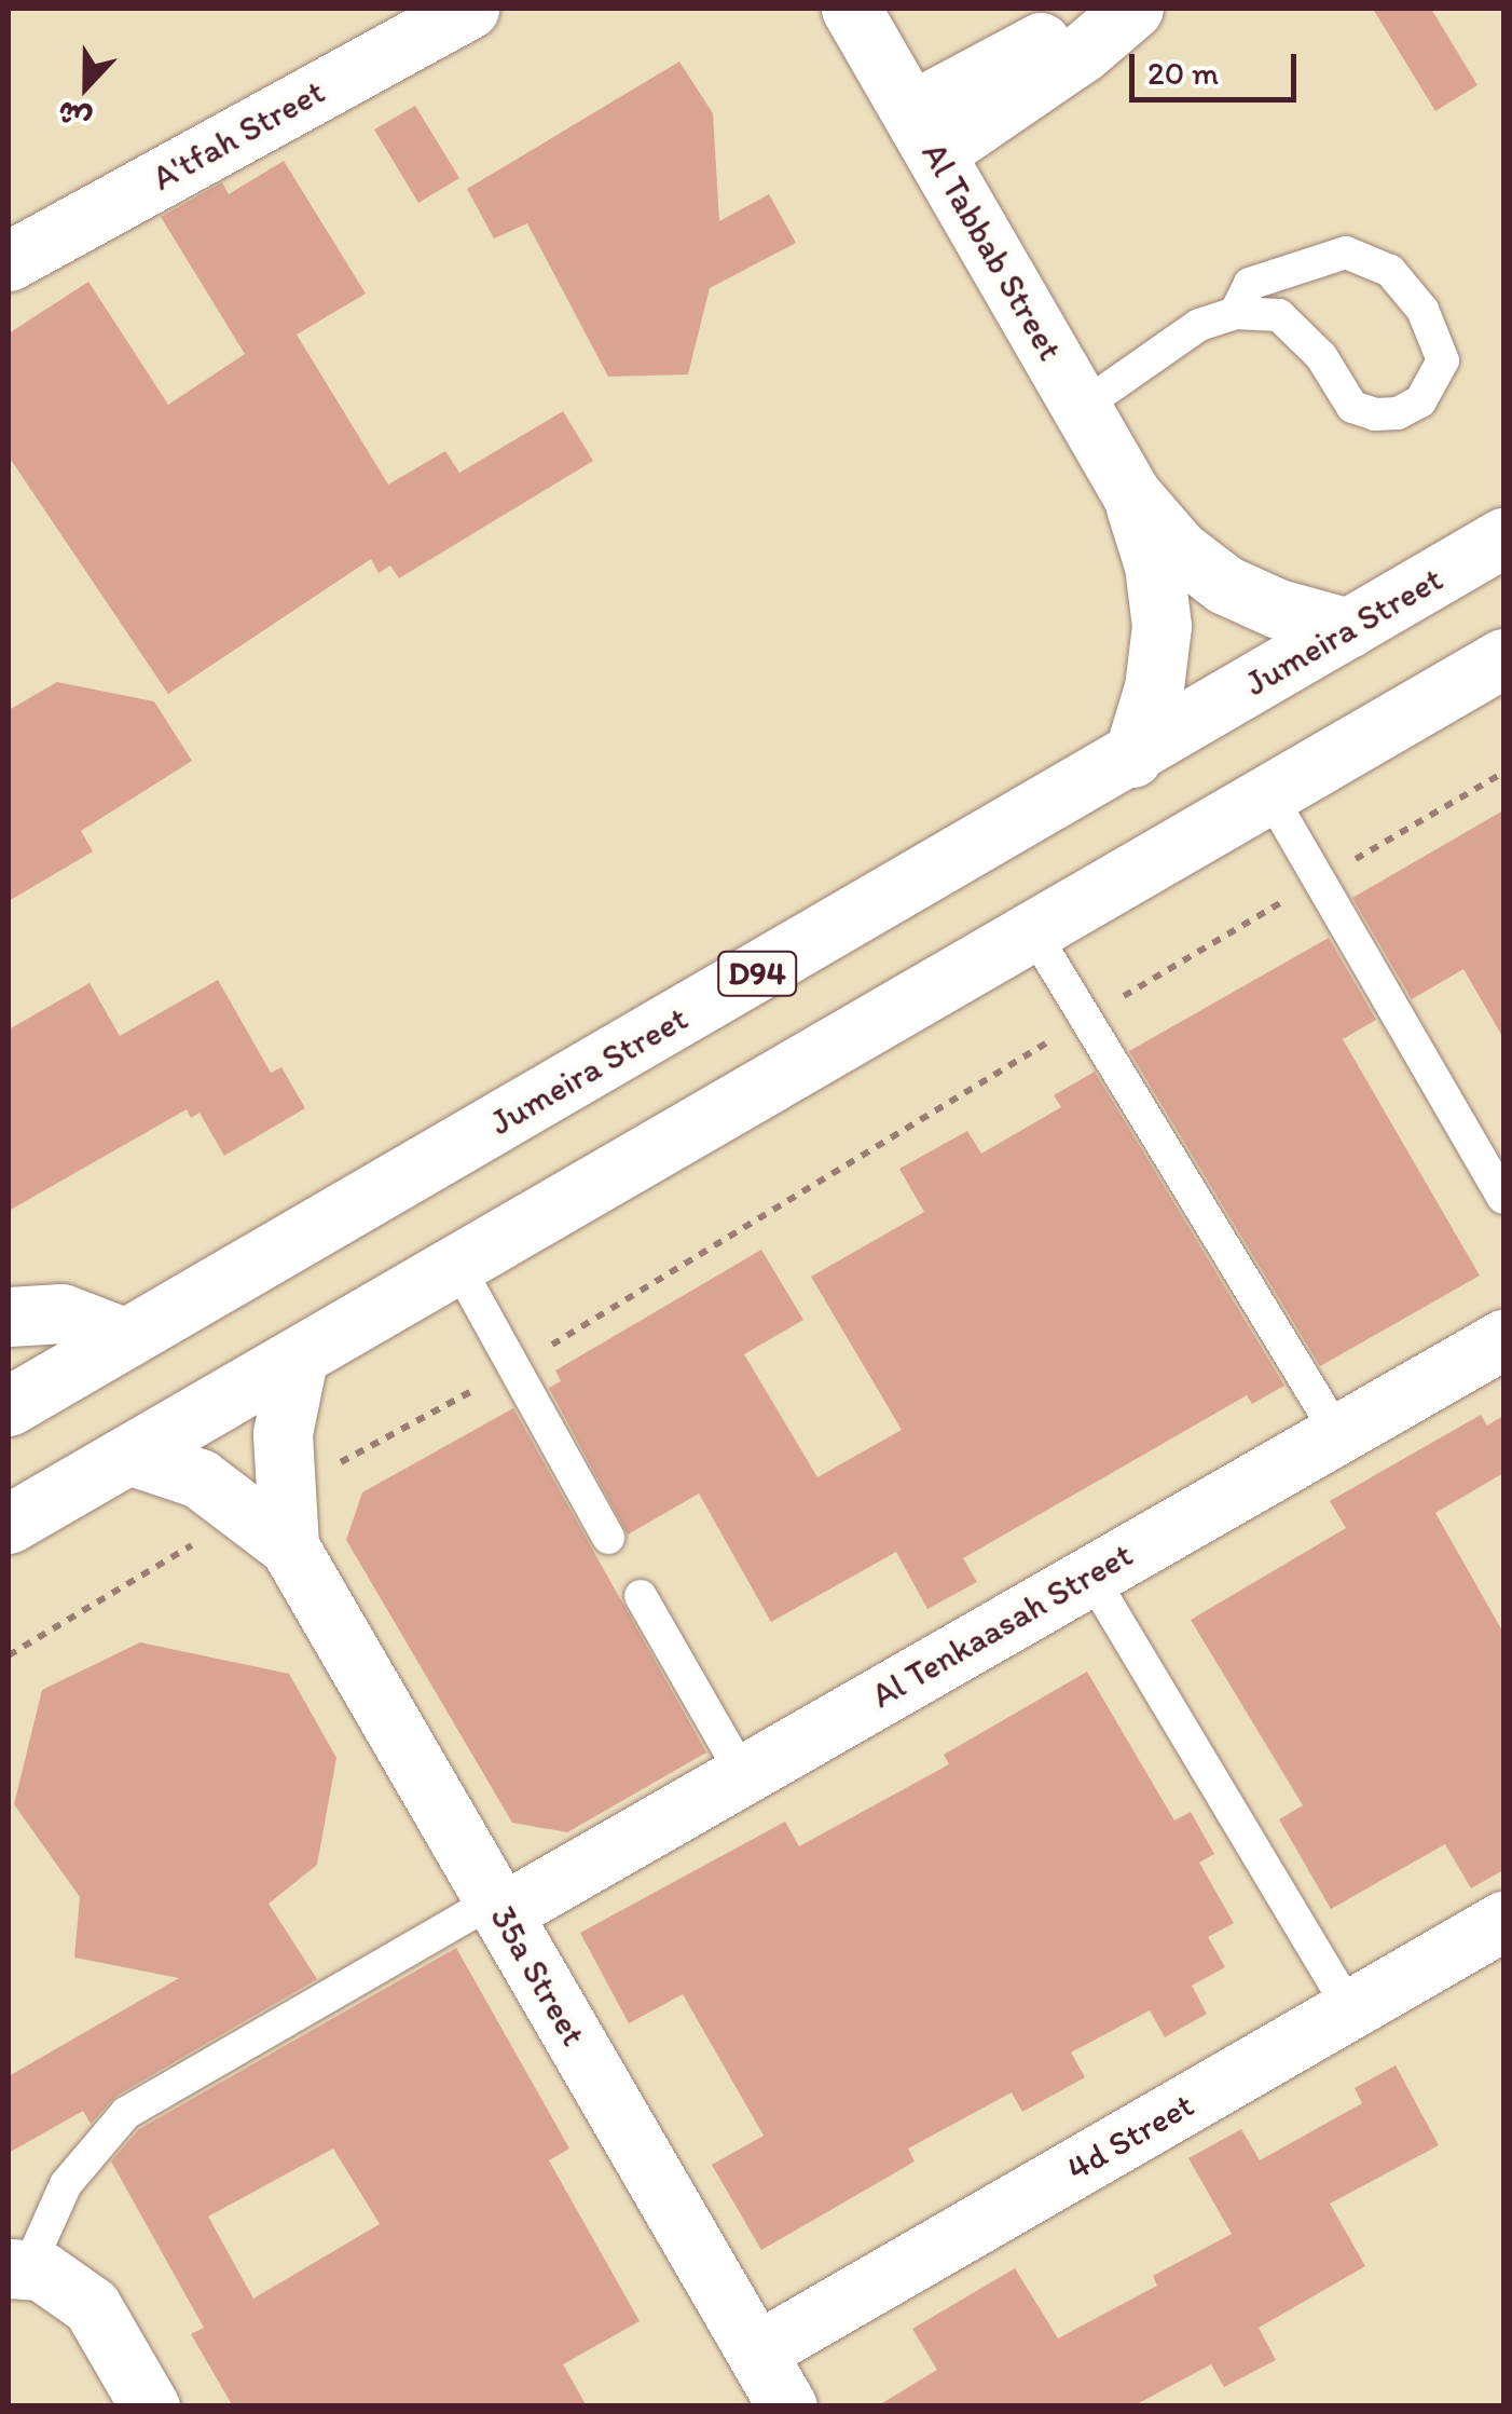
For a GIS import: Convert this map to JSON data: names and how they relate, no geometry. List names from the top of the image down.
{
  "streets": {
    "street": [
      "A'tfah Street",
      "Al Tabbab Street",
      "Jumeira Street",
      "D94",
      "Al Tenkaasah Street",
      "35a Street",
      "4d Street"
    ]
  },
  "crossings": [
    ["Al Tabbab Street", "Jumeira Street"],
    ["Al Tenkaasah Street", "35a Street"],
    ["35a Street", "4d Street"]
  ],
  "scale_bar": "20 m",
  "north": "bottom"
}
